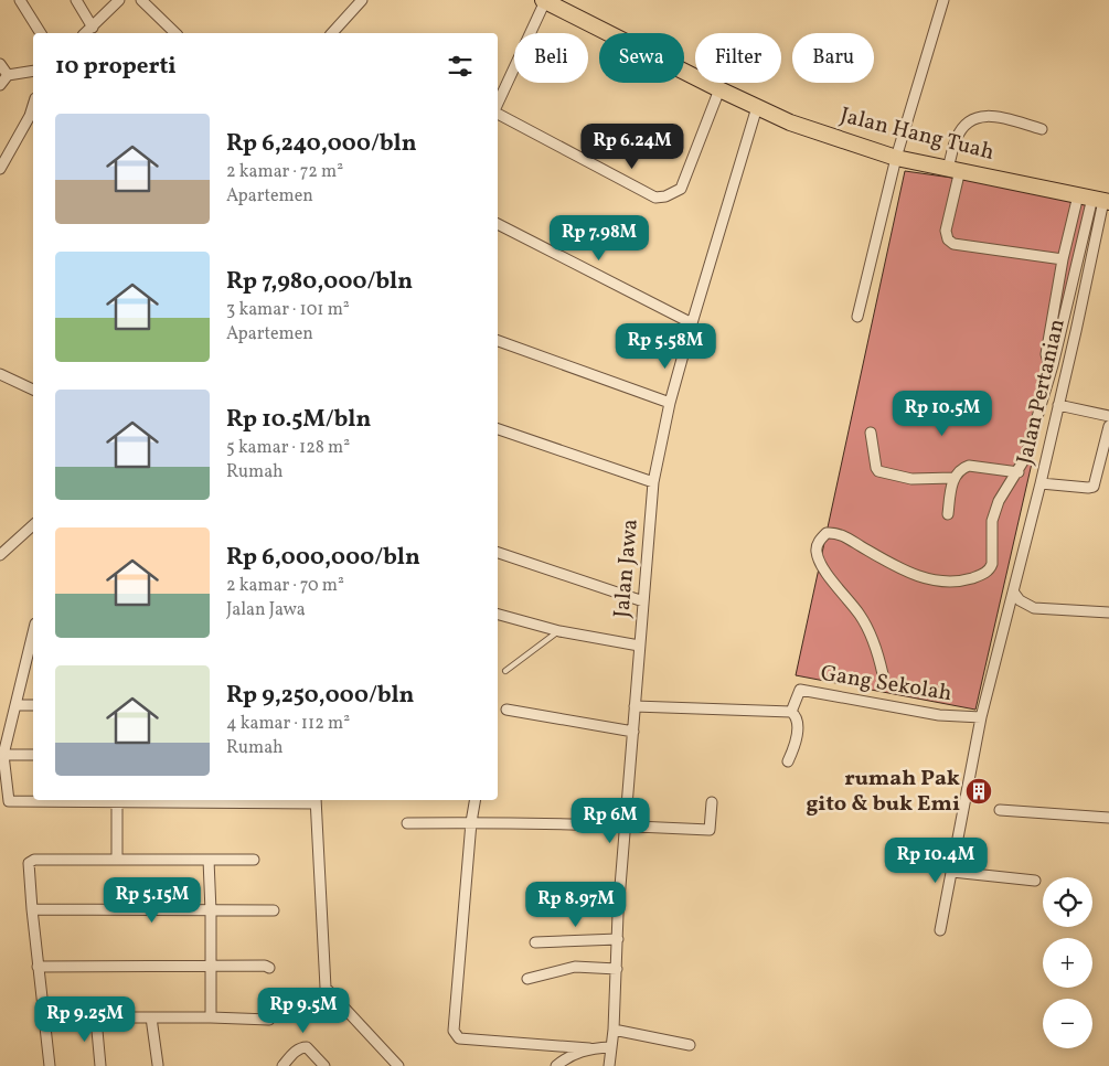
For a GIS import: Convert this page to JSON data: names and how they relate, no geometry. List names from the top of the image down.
{
  "streets": {
    "main road": ["Jalan Hang Tuah"],
    "street": ["Jalan Pertanian", "Jalan Jawa", "Gang Sekolah"]
  },
  "crossings": [
    ["Jalan Hang Tuah", "Jalan Pertanian"],
    ["Jalan Hang Tuah", "Jalan Jawa"],
    ["Jalan Pertanian", "Gang Sekolah"]
  ],
  "places": {
    "building": ["rumah Pak gito & buk Emi"]
  },
  "page": {
    "chip": [
      "Beli",
      "Sewa",
      "Filter",
      "Baru"
    ],
    "heading": "10 properti",
    "list": [
      {
        "name": "Rp 6,240,000/bln",
        "note": "2 kamar · 72 m² · Apartemen"
      },
      {
        "name": "Rp 7,980,000/bln",
        "note": "3 kamar · 101 m² · Apartemen"
      },
      {
        "name": "Rp 10.5M/bln",
        "note": "5 kamar · 128 m² · Rumah"
      },
      {
        "name": "Rp 6,000,000/bln",
        "note": "2 kamar · 70 m² · Jalan Jawa"
      },
      {
        "name": "Rp 9,250,000/bln",
        "note": "4 kamar · 112 m² · Rumah"
      }
    ],
    "price": [
      "Rp 6.24M",
      "Rp 7.98M",
      "Rp 5.58M",
      "Rp 10.5M",
      "Rp 6M",
      "Rp 10.4M",
      "Rp 5.15M",
      "Rp 8.97M",
      "Rp 9.5M",
      "Rp 9.25M"
    ],
    "map_buttons": ["+", "−"]
  }
}
